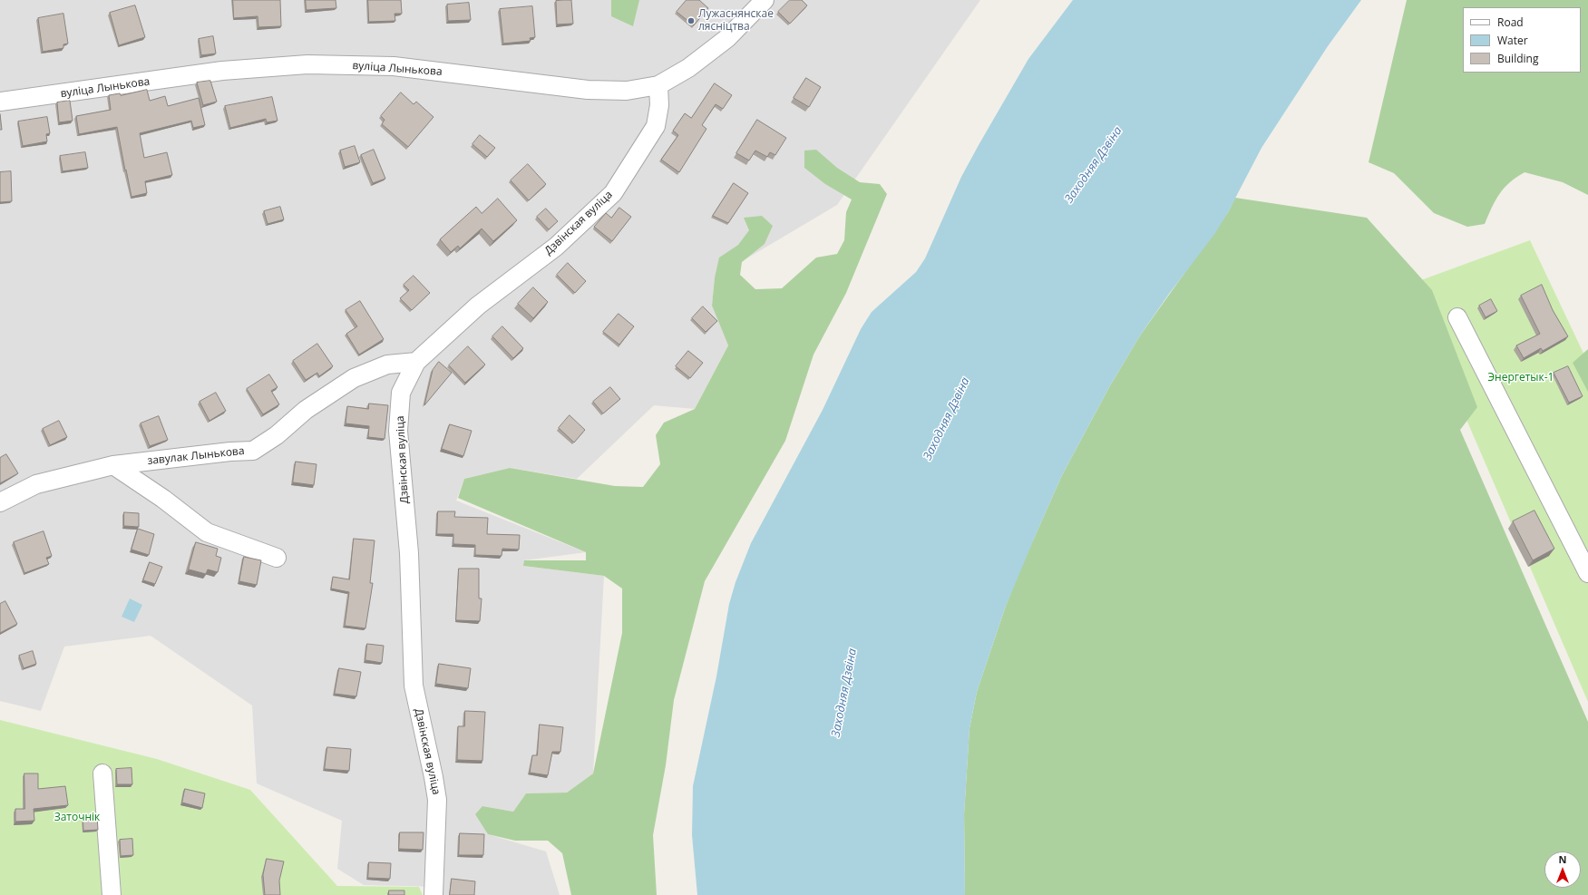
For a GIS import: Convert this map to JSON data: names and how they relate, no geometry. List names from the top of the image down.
{
  "streets": {
    "street": ["вуліца Лынькова", "Дзвінская вуліца", "завулак Лынькова"]
  },
  "crossings": [
    ["вуліца Лынькова", "Дзвінская вуліца"],
    ["Дзвінская вуліца", "завулак Лынькова"]
  ],
  "water": ["Заходняя Дзвіна"],
  "parks": ["Энергетык-1", "Заточнік"],
  "places": ["Лужаснянскае лясніцтва"],
  "legend": ["Road", "Water", "Building"],
  "north": "top"
}
